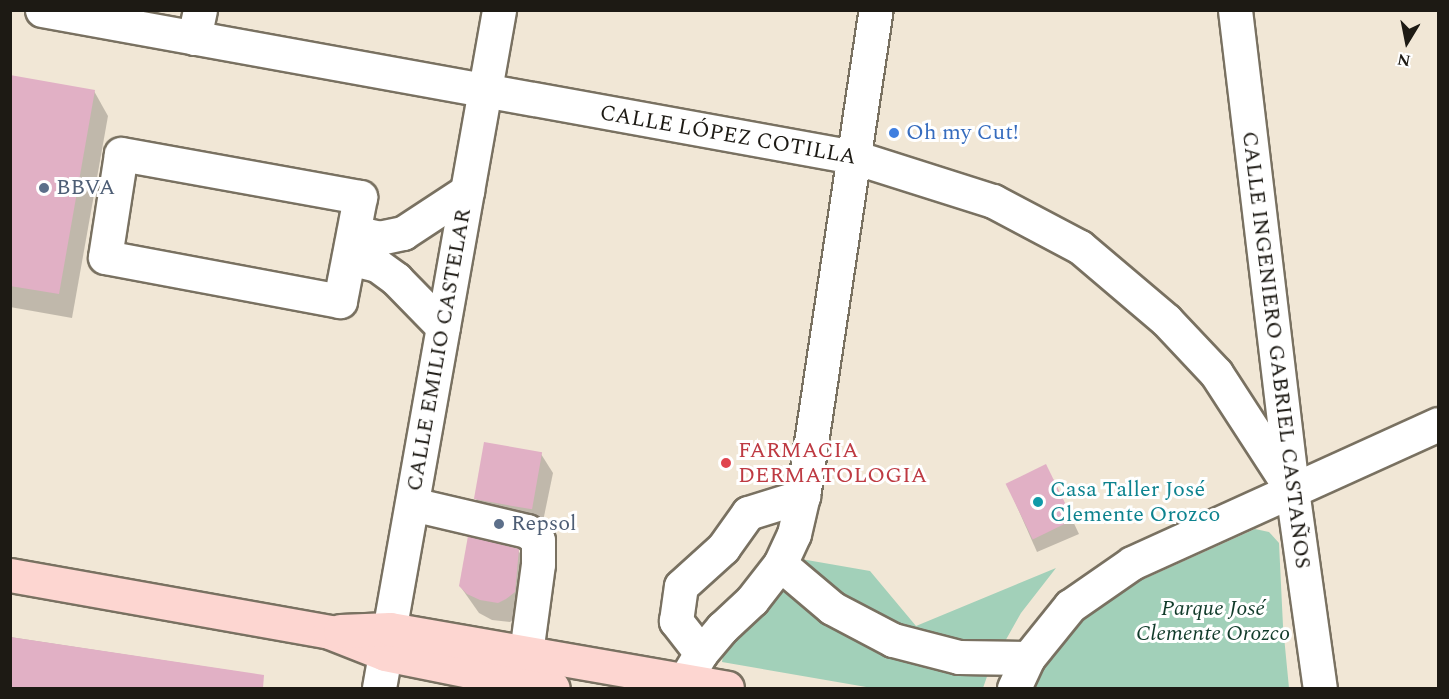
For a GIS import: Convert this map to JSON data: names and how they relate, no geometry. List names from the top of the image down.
{
  "streets": {
    "street": ["CALLE LÓPEZ COTILLA", "CALLE EMILIO CASTELAR", "CALLE INGENIERO GABRIEL CASTAÑOS"]
  },
  "crossings": [
    ["CALLE LÓPEZ COTILLA", "CALLE EMILIO CASTELAR"],
    ["CALLE LÓPEZ COTILLA", "CALLE INGENIERO GABRIEL CASTAÑOS"]
  ],
  "parks": ["Parque José Clemente Orozco"],
  "places": [
    "Oh my Cut!",
    "BBVA",
    "FARMACIA DERMATOLOGIA",
    "Casa Taller José Clemente Orozco",
    "Repsol"
  ],
  "north": "bottom"
}
